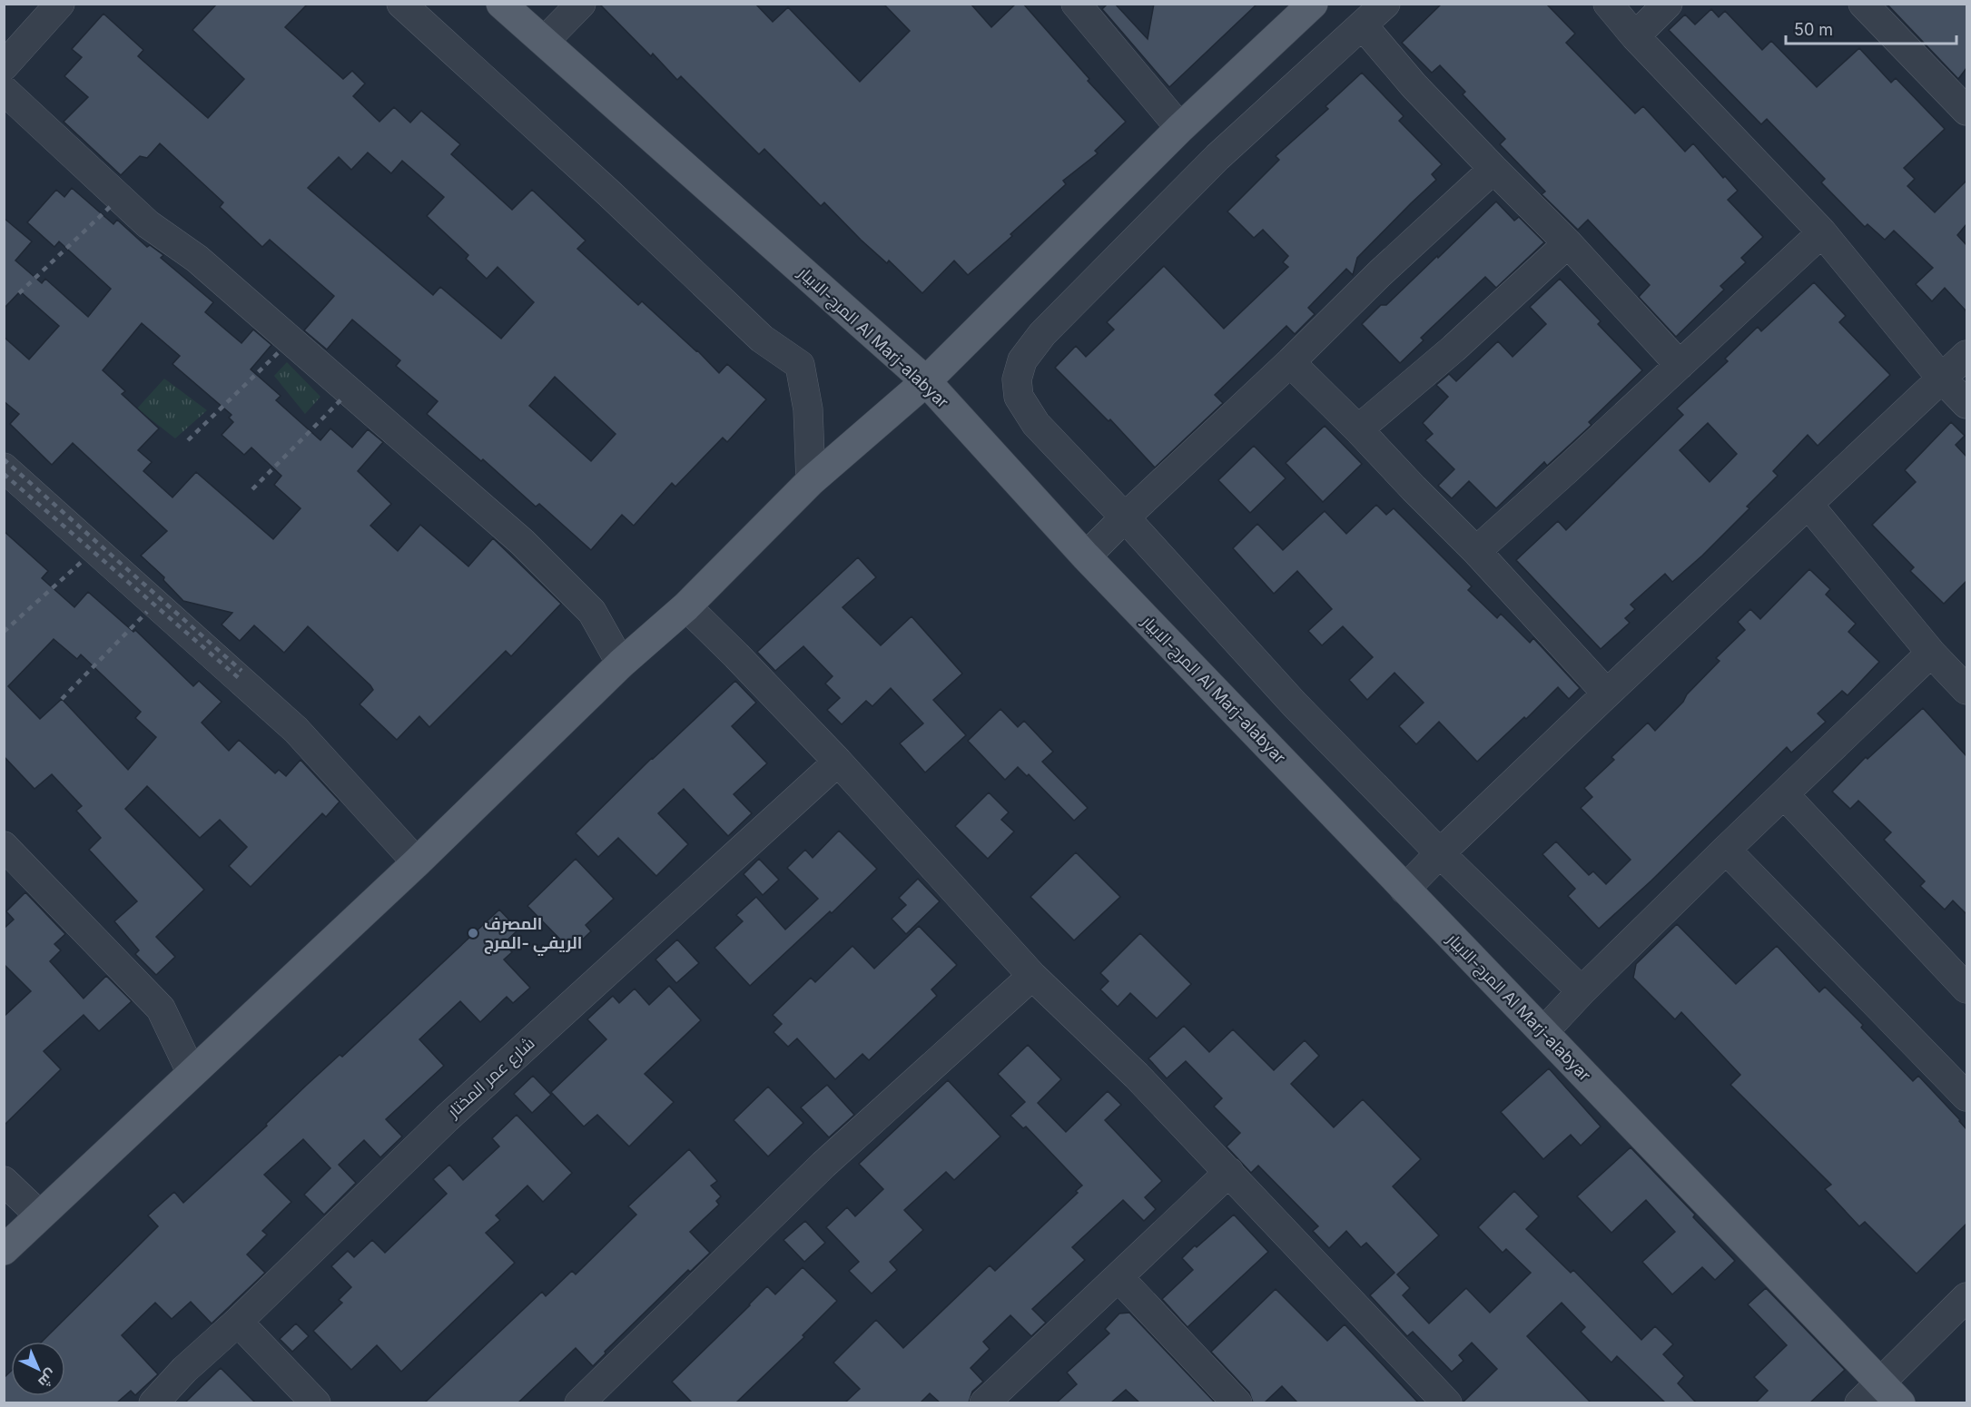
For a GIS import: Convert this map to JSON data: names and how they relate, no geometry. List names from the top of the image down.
{
  "streets": {
    "main road": ["المرج-الابيار Al Marj-alabyar"],
    "street": ["شارع عمر المختار"]
  },
  "places": ["المصرف الريفي -المرج"],
  "scale_bar": "50 m",
  "north": "bottom right"
}
